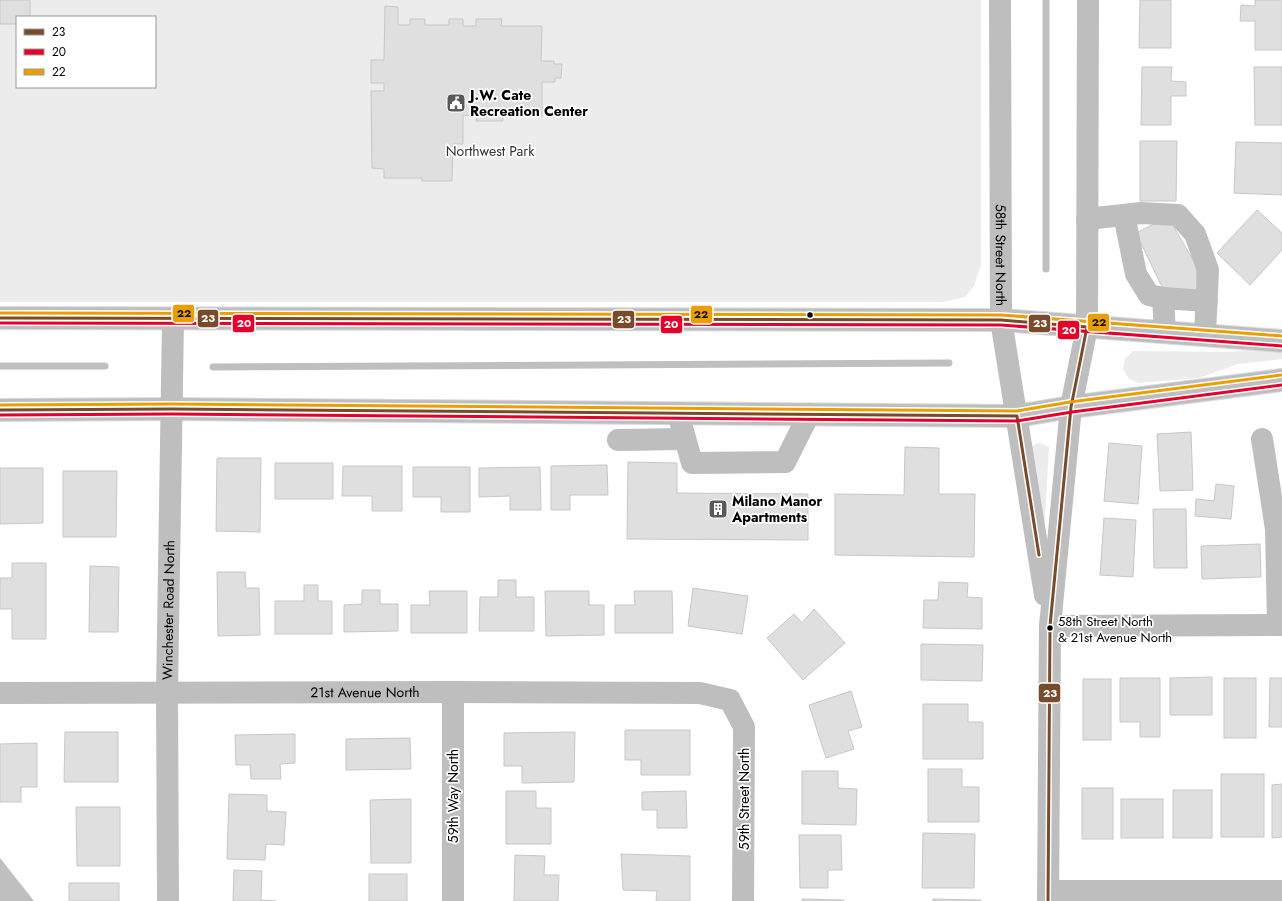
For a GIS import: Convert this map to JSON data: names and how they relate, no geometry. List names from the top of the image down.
{
  "streets": {
    "street": [
      "58th Street North",
      "Winchester Road North",
      "21st Avenue North",
      "59th Way North",
      "59th Street North"
    ]
  },
  "crossings": [
    ["Winchester Road North", "21st Avenue North"],
    ["21st Avenue North", "59th Way North"],
    ["21st Avenue North", "59th Street North"]
  ],
  "parks": ["Northwest Park"],
  "places": {
    "public building": ["J.W. Cate Recreation Center"],
    "building": ["Milano Manor Apartments"],
    "other": ["58th Street North & 21st Avenue North"]
  },
  "lines": ["transit line 22", "transit line 23", "transit line 20"],
  "legend": ["23", "20", "22"]
}
